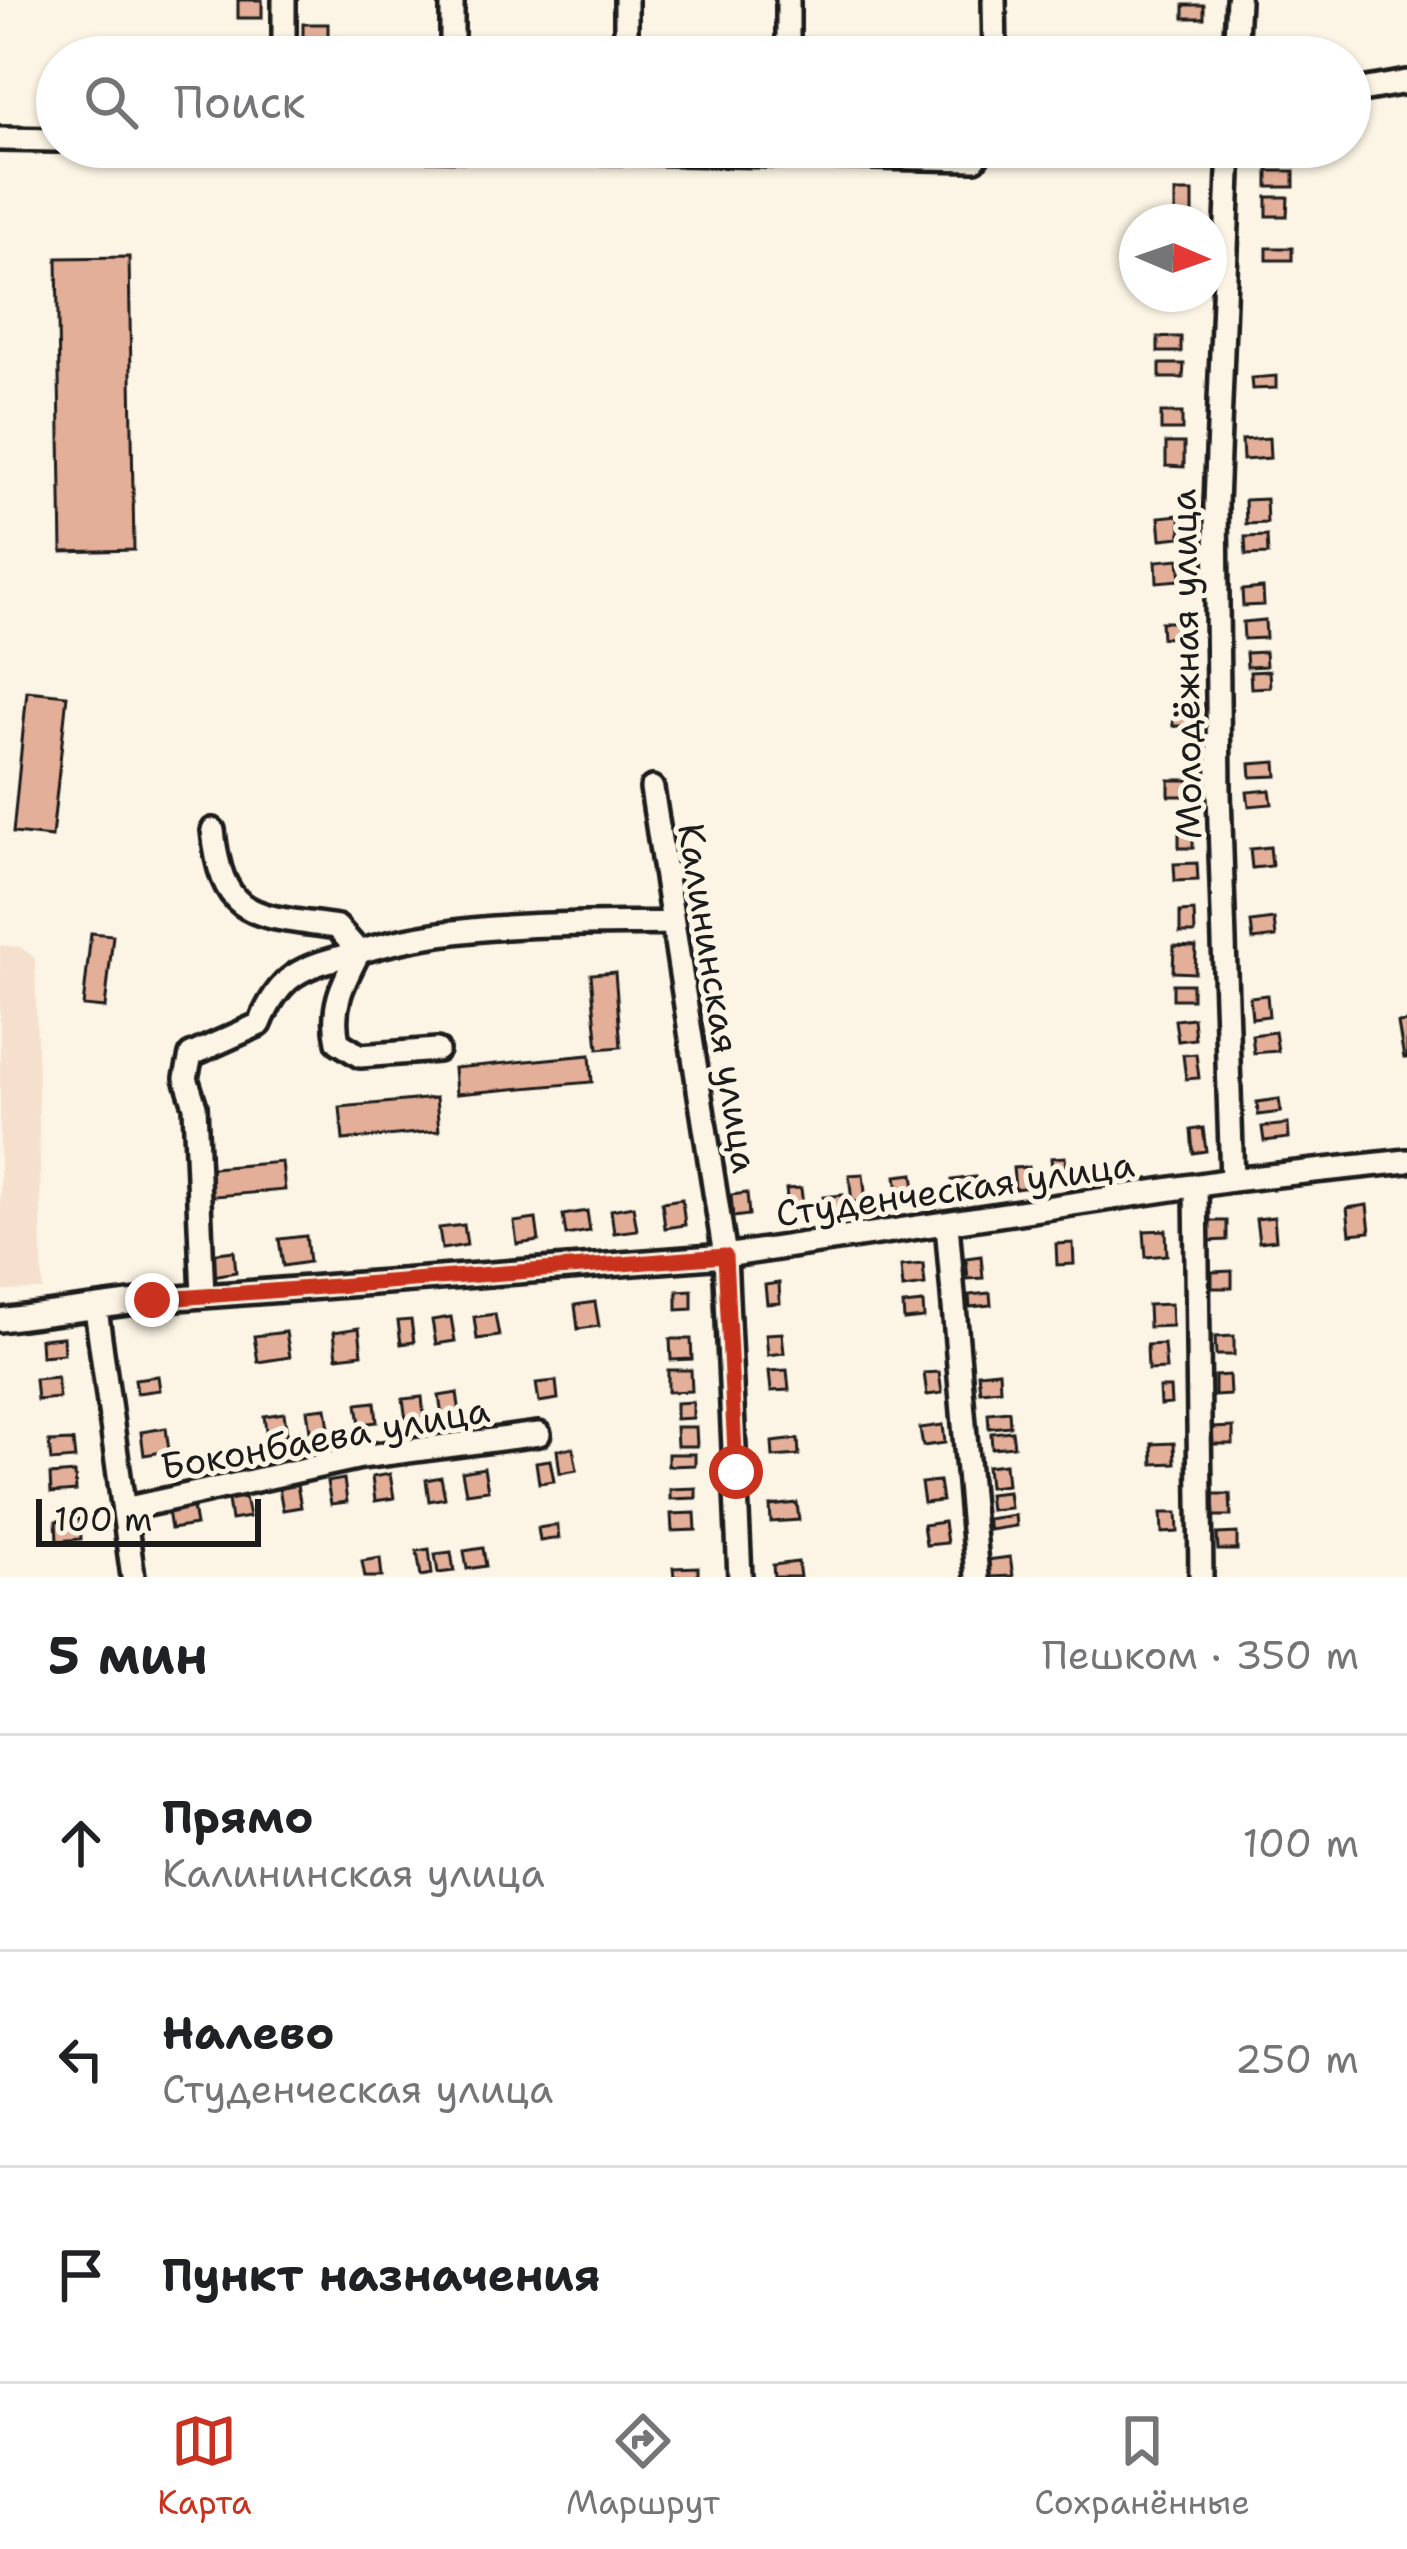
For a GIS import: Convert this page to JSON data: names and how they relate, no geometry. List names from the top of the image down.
{
  "streets": {
    "street": [
      "Молодёжная улица",
      "Калининская улица",
      "Студенческая улица",
      "Боконбаева улица"
    ]
  },
  "crossings": [
    ["Молодёжная улица", "Студенческая улица"],
    ["Калининская улица", "Студенческая улица"]
  ],
  "scale_bar": "100 m",
  "north": "right",
  "page": {
    "search": "Поиск",
    "scale": "100 m",
    "heading": ["5 мин", "Пешком · 350 m"],
    "list": [
      ["Прямо", "Калининская улица", "100 m"],
      ["Налево", "Студенческая улица", "250 m"],
      "Пункт назначения"
    ],
    "nav": ["Карта", "Маршрут", "Сохранённые"]
  }
}
